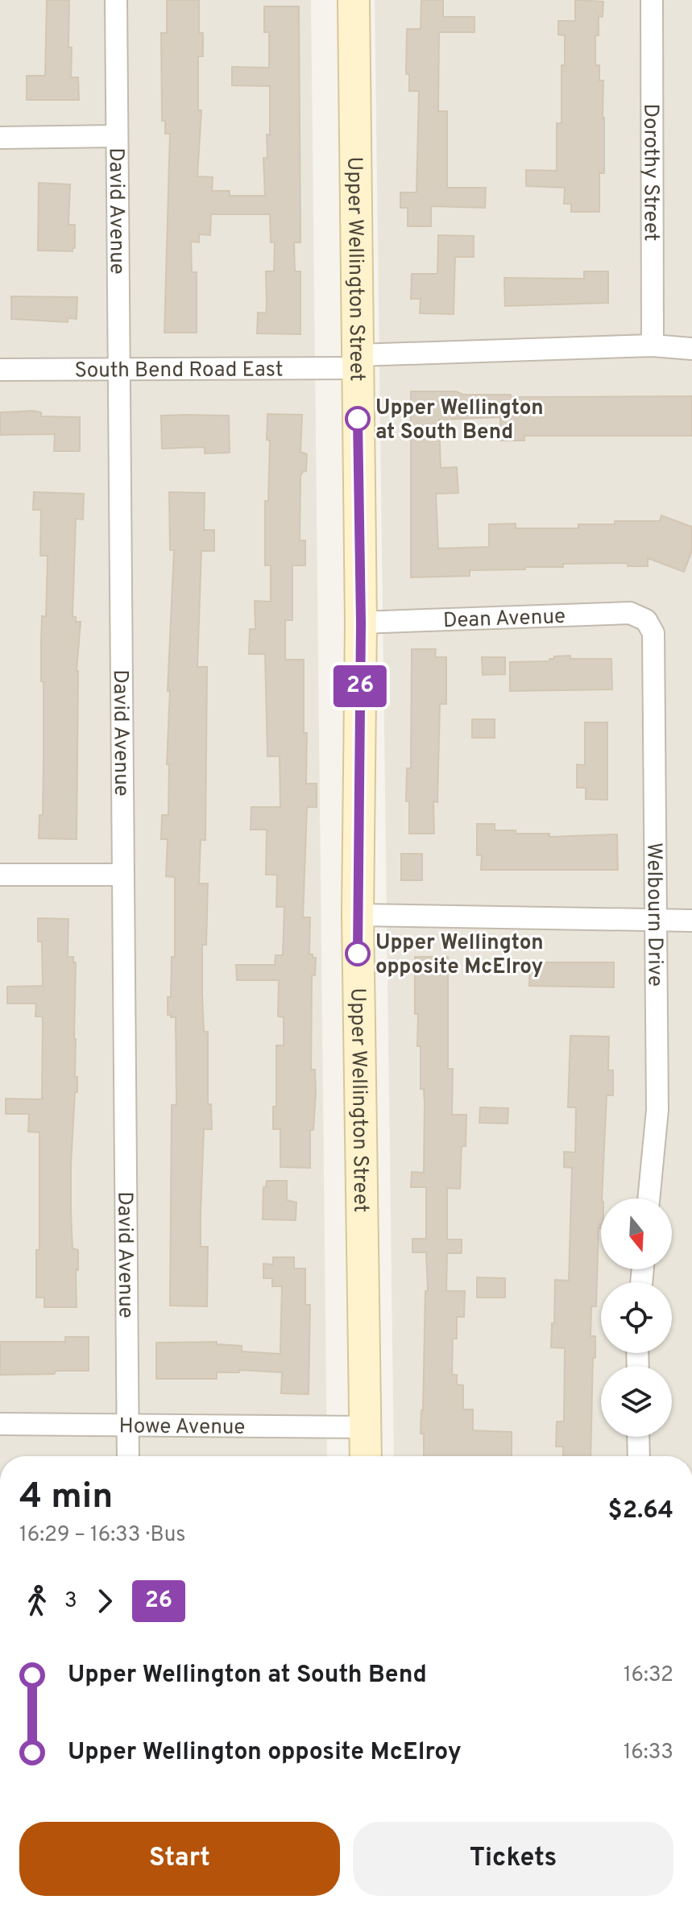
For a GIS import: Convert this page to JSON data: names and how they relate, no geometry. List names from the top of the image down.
{
  "streets": {
    "main road": ["Upper Wellington Street"],
    "street": [
      "Dorothy Street",
      "David Avenue",
      "South Bend Road East",
      "Dean Avenue",
      "Welbourn Drive",
      "Howe Avenue"
    ]
  },
  "crossings": [
    ["Dorothy Street", "South Bend Road East"],
    ["David Avenue", "South Bend Road East"],
    ["David Avenue", "Howe Avenue"],
    ["Upper Wellington Street", "South Bend Road East"],
    ["Upper Wellington Street", "Dean Avenue"],
    ["Upper Wellington Street", "Howe Avenue"],
    ["Dean Avenue", "Welbourn Drive"]
  ],
  "places": ["Upper Wellington at South Bend", "Upper Wellington opposite McElroy"],
  "lines": ["bus line 26"],
  "north": "bottom",
  "page": {
    "on_map": "26",
    "heading": ["4 min", "16:29 – 16:33 · Bus", "$2.64"],
    "legs": ["3", "26"],
    "list": [
      {
        "name": "Upper Wellington at South Bend",
        "value": "16:32"
      },
      {
        "name": "Upper Wellington opposite McElroy",
        "value": "16:33"
      }
    ],
    "buttons": ["Start", "Tickets"]
  }
}
